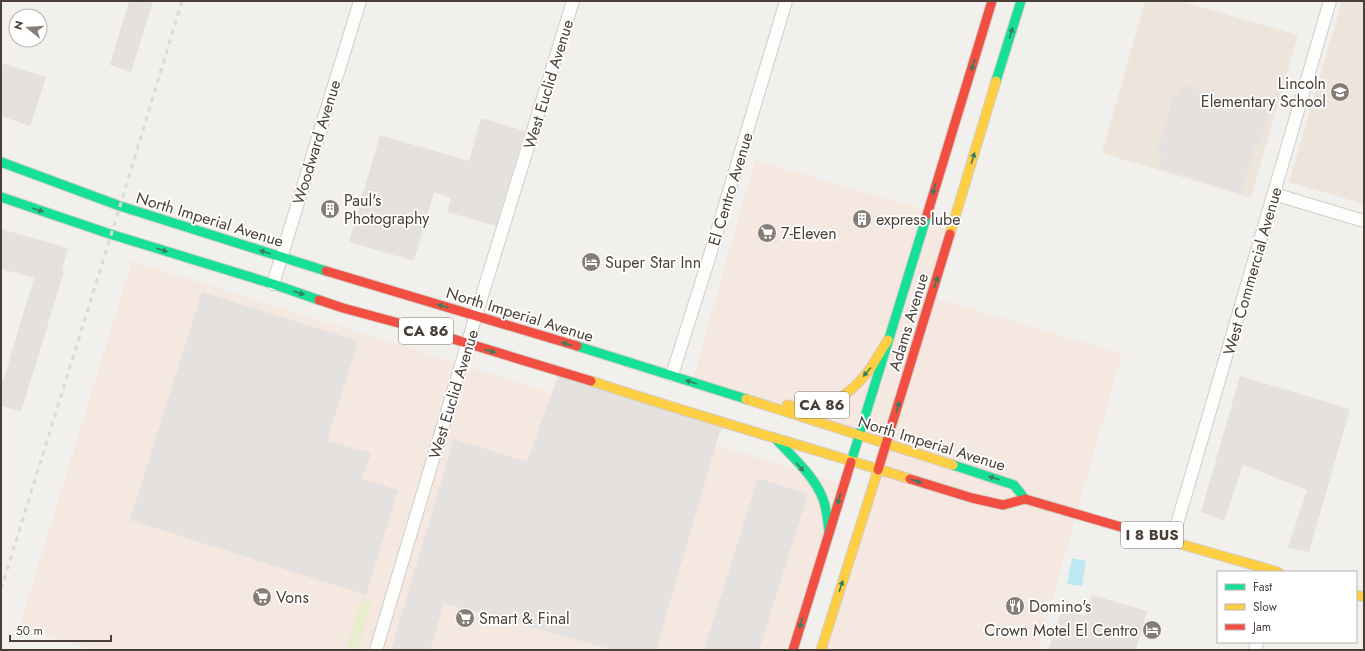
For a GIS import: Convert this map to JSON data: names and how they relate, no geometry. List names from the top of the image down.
{
  "streets": {
    "main road": [
      "North Imperial Avenue",
      "Adams Avenue",
      "CA 86",
      "I 8 BUS"
    ],
    "street": [
      "West Euclid Avenue",
      "Woodward Avenue",
      "El Centro Avenue",
      "West Commercial Avenue"
    ]
  },
  "crossings": [
    ["West Euclid Avenue", "North Imperial Avenue"],
    ["West Euclid Avenue", "CA 86"],
    ["Woodward Avenue", "North Imperial Avenue"],
    ["Woodward Avenue", "CA 86"],
    ["El Centro Avenue", "North Imperial Avenue"],
    ["North Imperial Avenue", "West Commercial Avenue"],
    ["North Imperial Avenue", "Adams Avenue"],
    ["North Imperial Avenue", "CA 86"],
    ["Adams Avenue", "CA 86"]
  ],
  "places": {
    "school or university": ["Lincoln Elementary School"],
    "building": ["Paul's Photography", "express lube"],
    "supermarket": ["7-Eleven", "Vons", "Smart & Final"],
    "hotel": ["Super Star Inn", "Crown Motel El Centro"],
    "restaurant": ["Domino's"]
  },
  "legend": ["Fast", "Slow", "Jam"],
  "scale_bar": "50 m",
  "north": "left"
}
